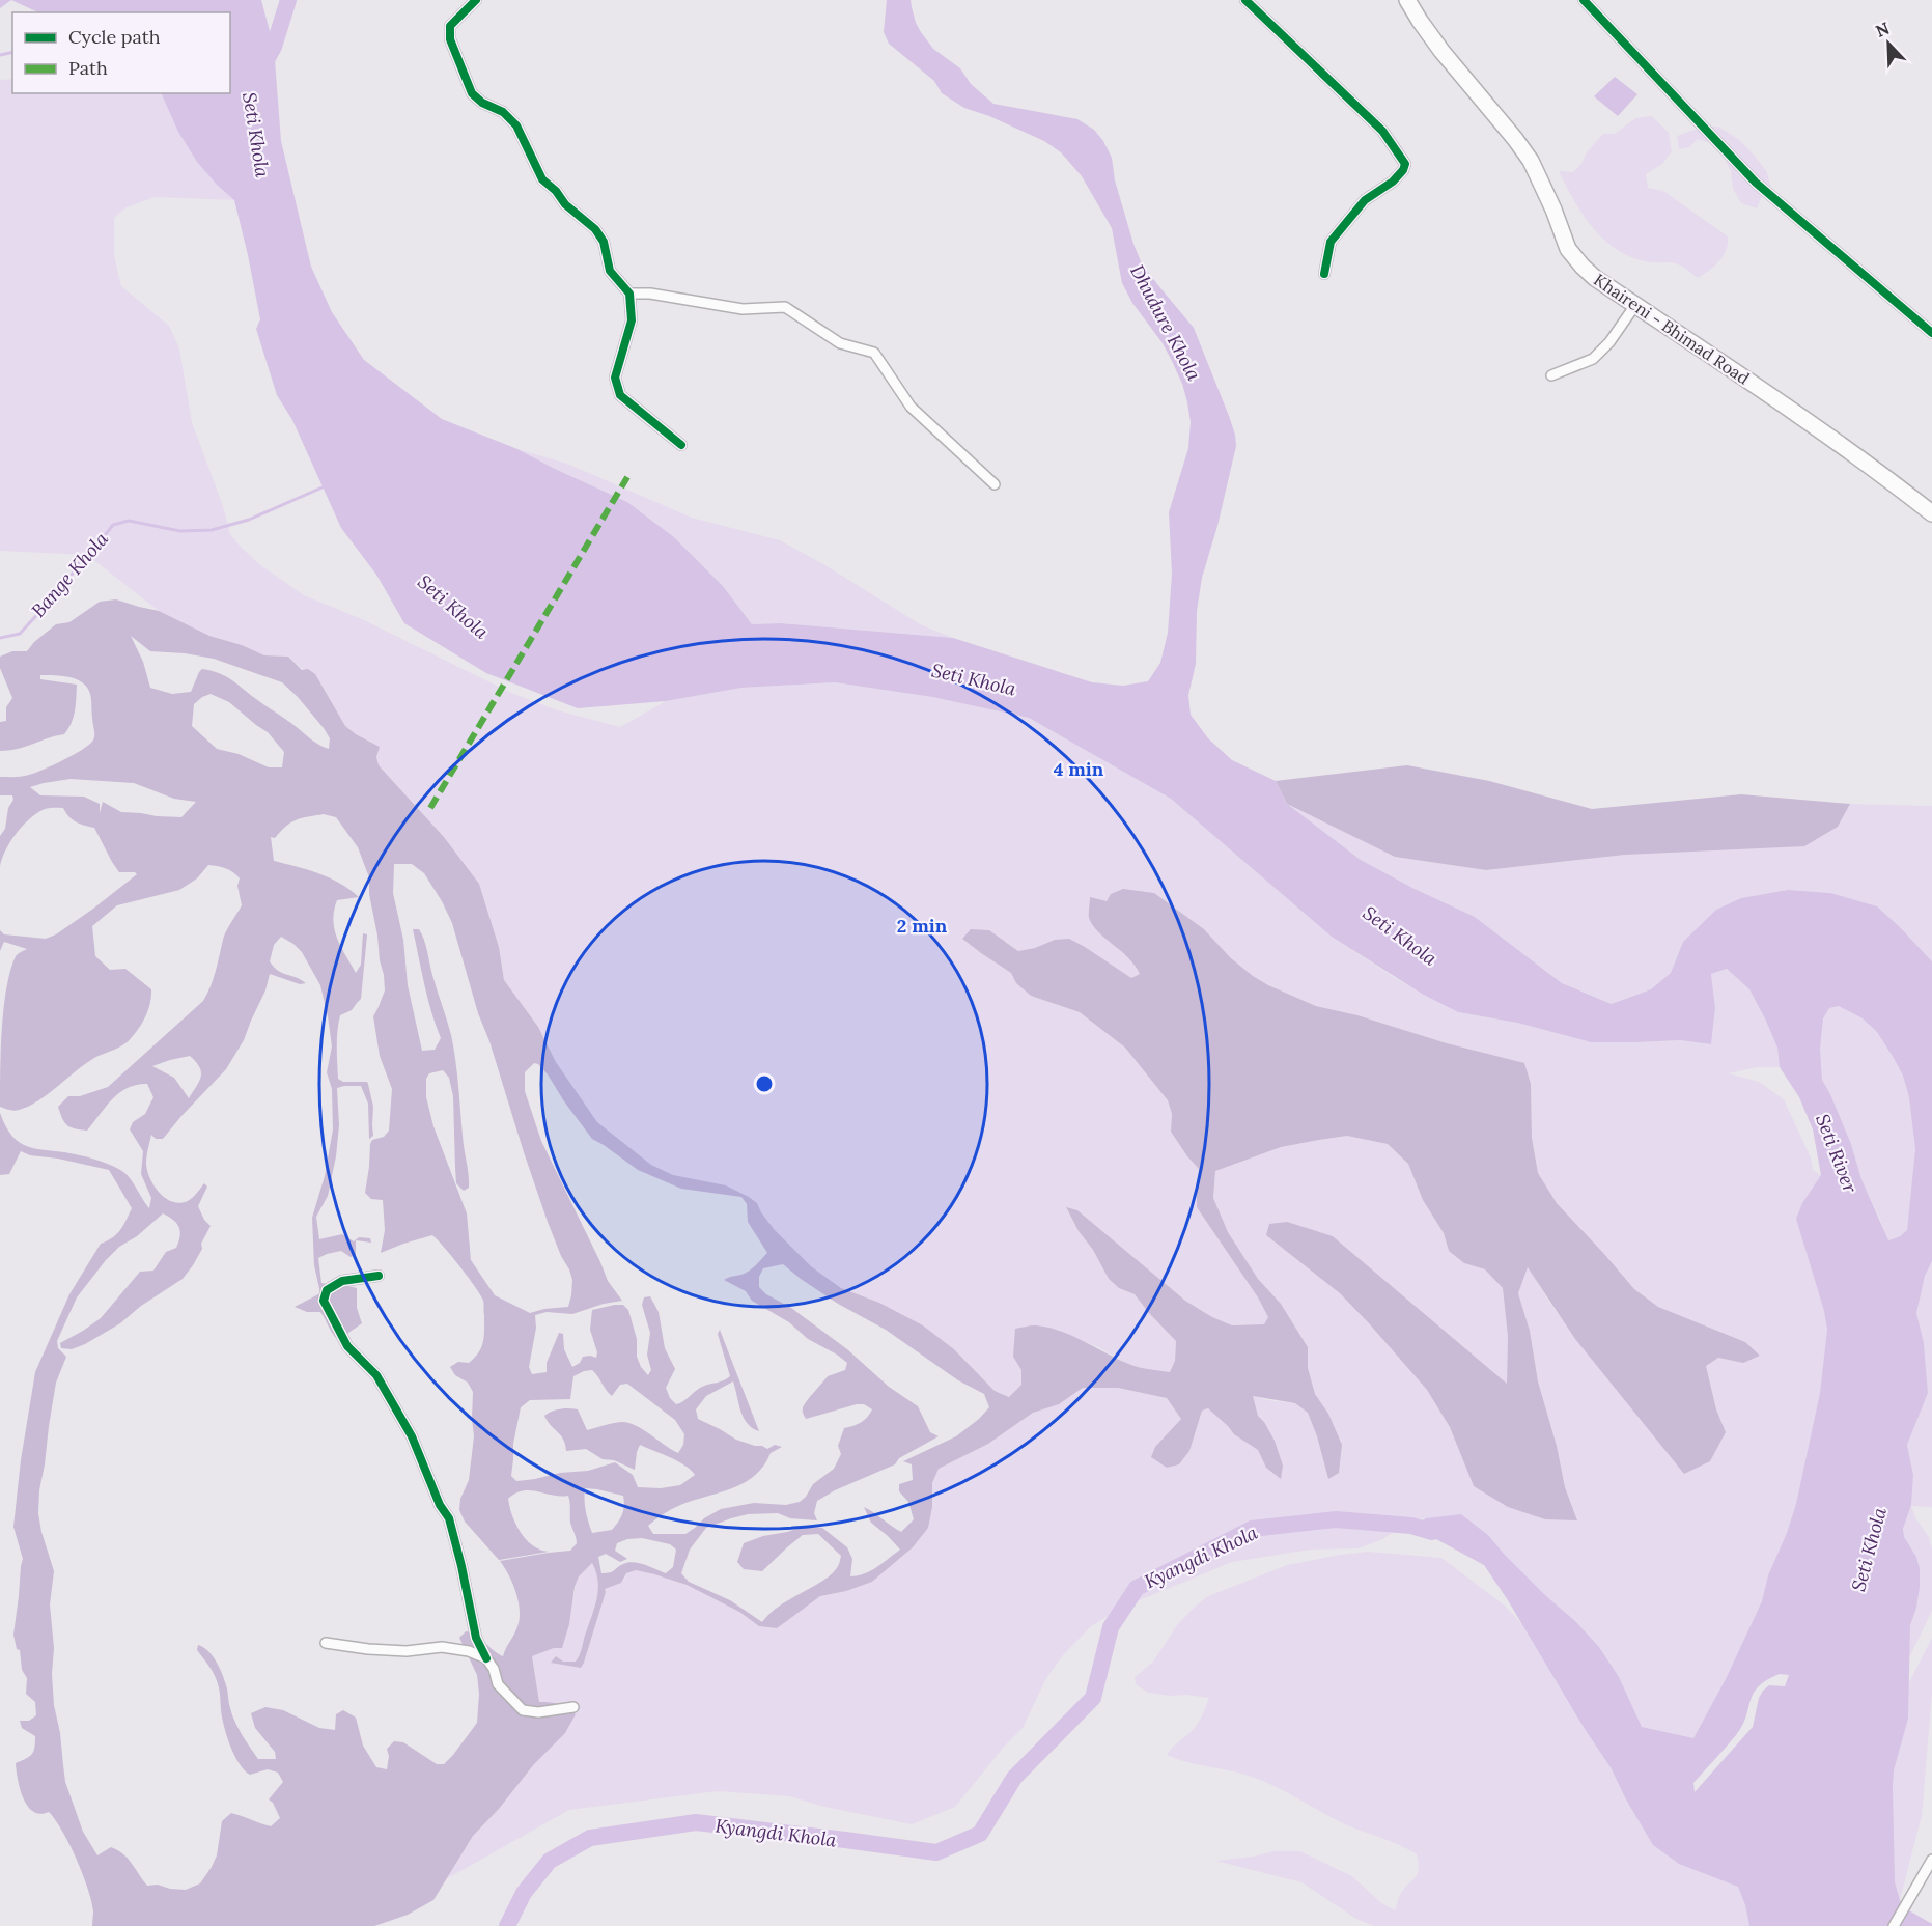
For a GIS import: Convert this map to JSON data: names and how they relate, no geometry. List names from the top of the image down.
{
  "streets": {
    "main road": ["Khaireni - Bhimad Road"]
  },
  "water": [
    "Seti Khola",
    "Dhudure Khola",
    "Bange Khola",
    "Seti River",
    "Kyangdi Khola"
  ],
  "legend": ["Cycle path", "Path"],
  "north": "top left",
  "rings": ["4 min", "2 min"]
}
